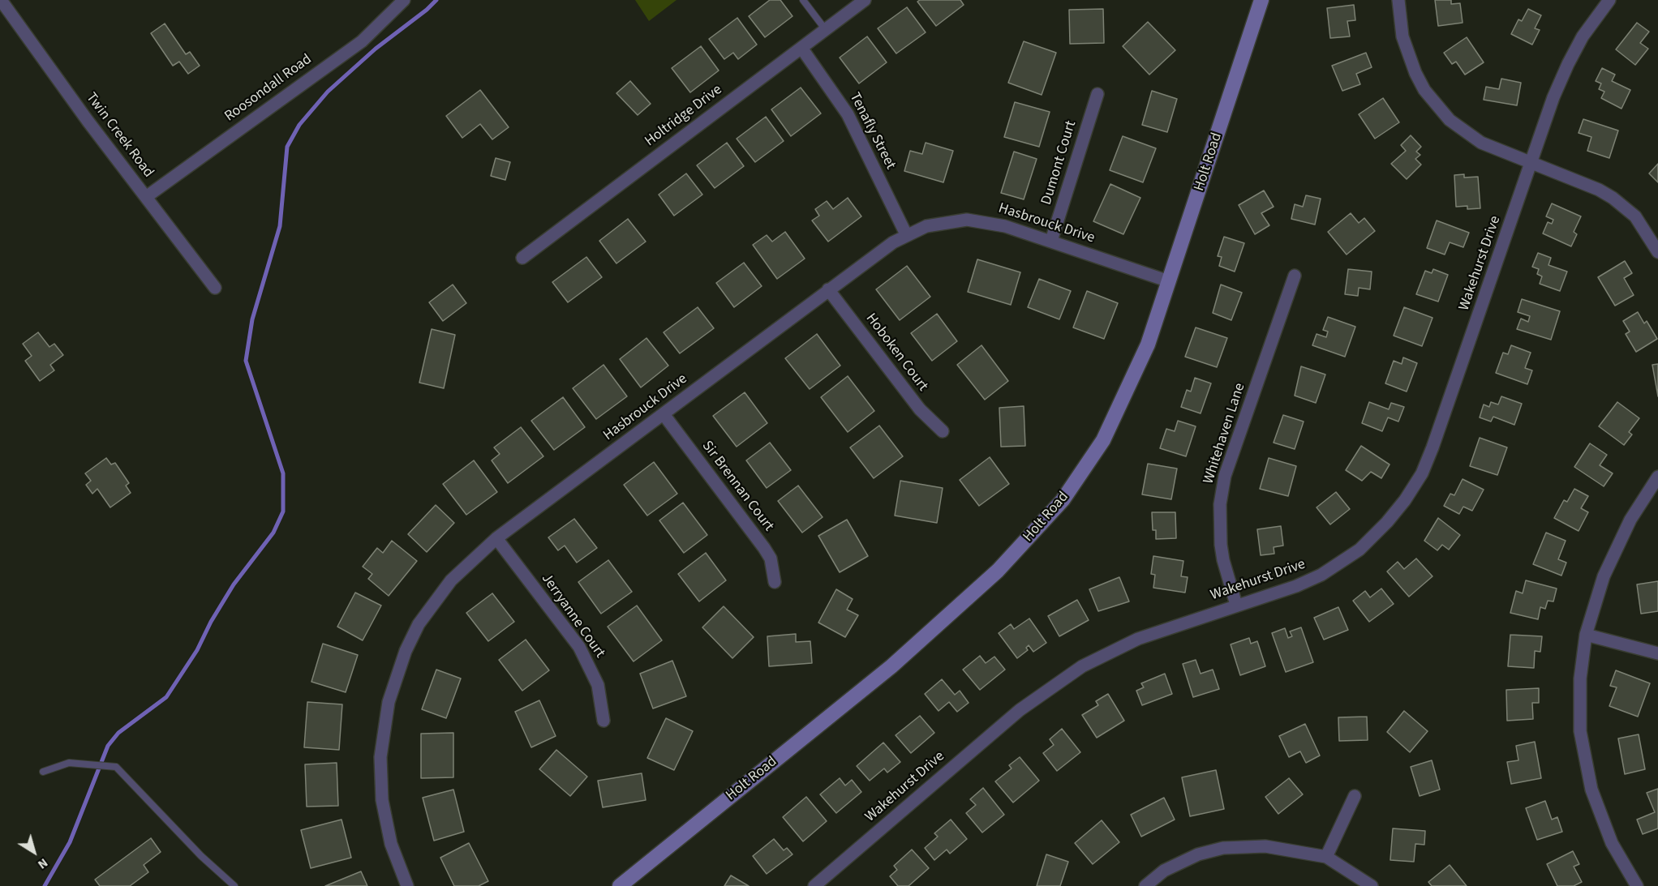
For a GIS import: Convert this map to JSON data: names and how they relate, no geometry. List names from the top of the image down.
{
  "streets": {
    "street": [
      "Roosondall Road",
      "Holtridge Drive",
      "Tenafly Street",
      "Twin Creek Road",
      "Holt Road",
      "Dumont Court",
      "Hasbrouck Drive",
      "Wakehurst Drive",
      "Hoboken Court",
      "Whitehaven Lane",
      "Sir Brennan Court",
      "Jerryanne Court"
    ]
  },
  "crossings": [
    ["Roosondall Road", "Twin Creek Road"],
    ["Holtridge Drive", "Tenafly Street"],
    ["Tenafly Street", "Hasbrouck Drive"],
    ["Holt Road", "Hasbrouck Drive"],
    ["Dumont Court", "Hasbrouck Drive"],
    ["Hasbrouck Drive", "Hoboken Court"],
    ["Hasbrouck Drive", "Sir Brennan Court"],
    ["Hasbrouck Drive", "Jerryanne Court"],
    ["Wakehurst Drive", "Whitehaven Lane"]
  ],
  "north": "bottom right"
}
